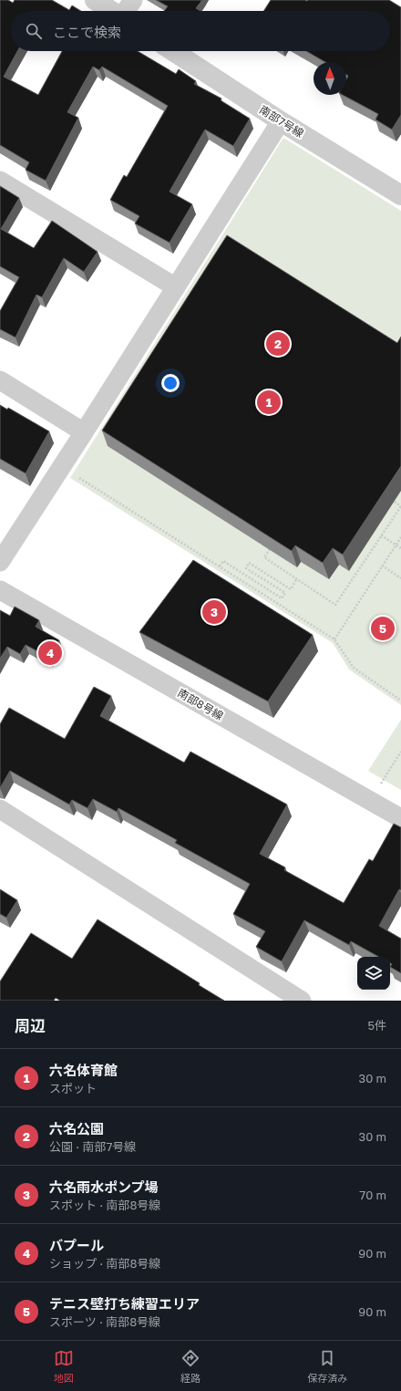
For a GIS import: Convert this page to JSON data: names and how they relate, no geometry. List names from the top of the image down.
{
  "streets": {
    "street": ["南部7号線", "南部8号線"]
  },
  "north": "top",
  "page": {
    "search": "ここで検索",
    "pins": [
      "2",
      "1",
      "3",
      "5",
      "4"
    ],
    "heading": ["周辺", "5件"],
    "list": [
      {
        "mark": "1",
        "name": "六名体育館",
        "note": "スポット",
        "value": "30 m"
      },
      {
        "mark": "2",
        "name": "六名公園",
        "note": "公園 · 南部7号線",
        "value": "30 m"
      },
      {
        "mark": "3",
        "name": "六名雨水ポンプ場",
        "note": "スポット · 南部8号線",
        "value": "70 m"
      },
      {
        "mark": "4",
        "name": "バプール",
        "note": "ショップ · 南部8号線",
        "value": "90 m"
      },
      {
        "mark": "5",
        "name": "テニス壁打ち練習エリア",
        "note": "スポーツ · 南部8号線",
        "value": "90 m"
      }
    ],
    "nav": ["地図", "経路", "保存済み"]
  }
}
